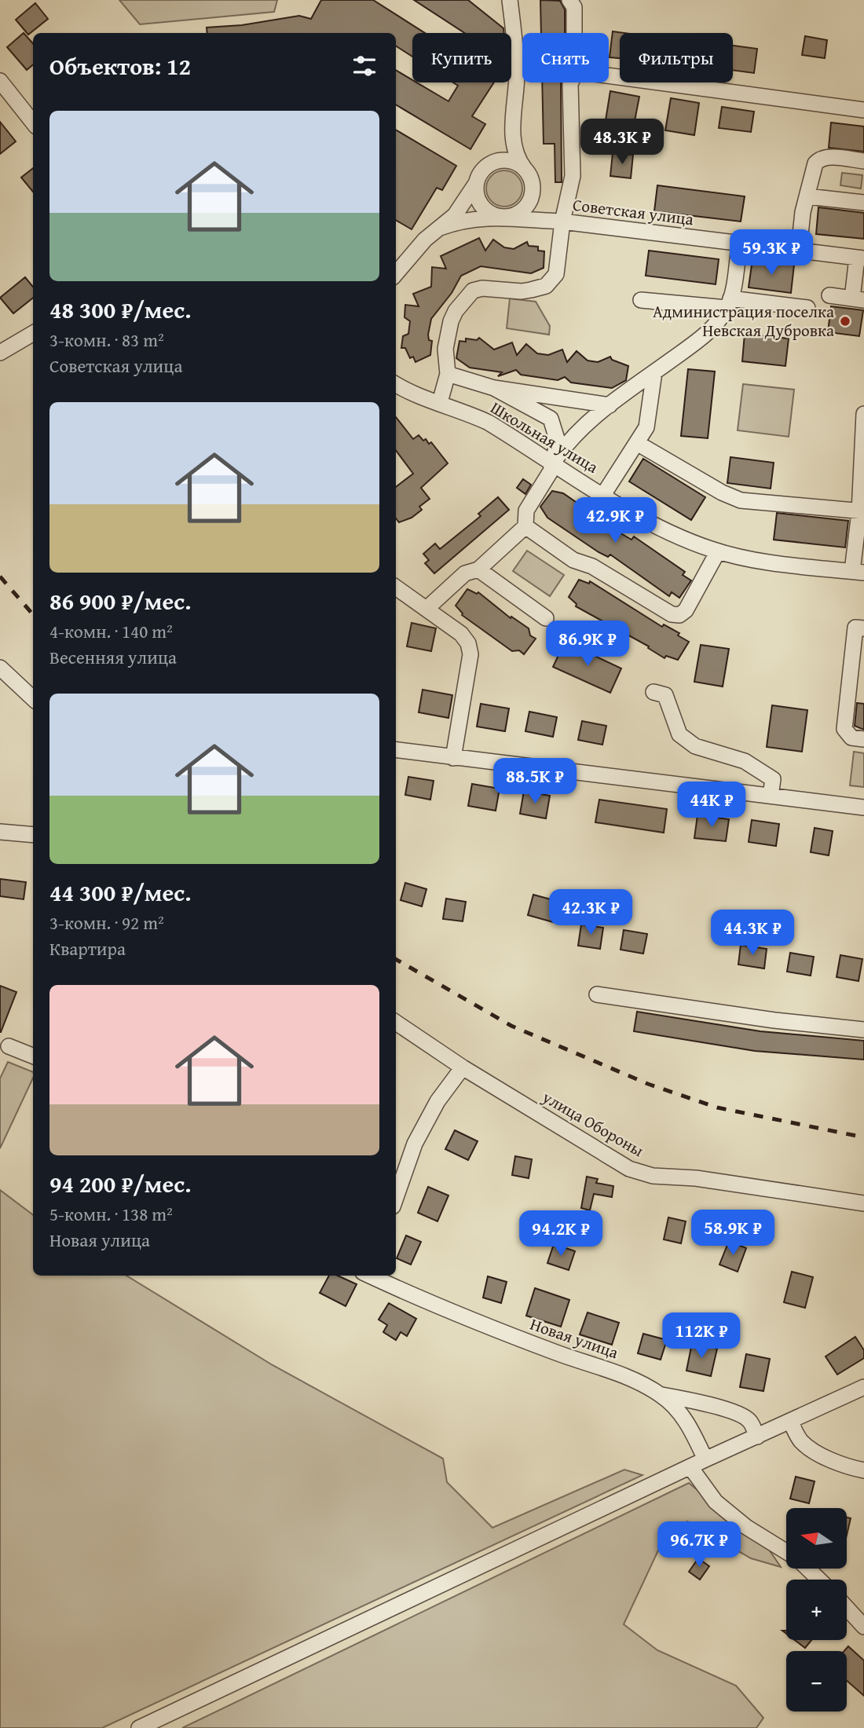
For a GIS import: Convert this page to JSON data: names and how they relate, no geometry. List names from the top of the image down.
{
  "streets": {
    "street": [
      "Советская улица",
      "Школьная улица",
      "улица Обороны",
      "Новая улица"
    ]
  },
  "places": ["Администрация поселка Невская Дубровка"],
  "north": "left",
  "page": {
    "chip": ["Купить", "Снять", "Фильтры"],
    "heading": "Объектов: 12",
    "list": [
      {
        "name": "48 300 ₽/мес.",
        "note": "3-комн. · 83 m² · Советская улица"
      },
      {
        "name": "86 900 ₽/мес.",
        "note": "4-комн. · 140 m² · Весенняя улица"
      },
      {
        "name": "44 300 ₽/мес.",
        "note": "3-комн. · 92 m² · Квартира"
      },
      {
        "name": "94 200 ₽/мес.",
        "note": "5-комн. · 138 m² · Новая улица"
      }
    ],
    "price": [
      "48.3K ₽",
      "59.3K ₽",
      "42.9K ₽",
      "86.9K ₽",
      "88.5K ₽",
      "44K ₽",
      "42.3K ₽",
      "44.3K ₽",
      "58.9K ₽",
      "94.2K ₽",
      "112K ₽",
      "96.7K ₽"
    ],
    "map_buttons": ["+", "−"]
  }
}
